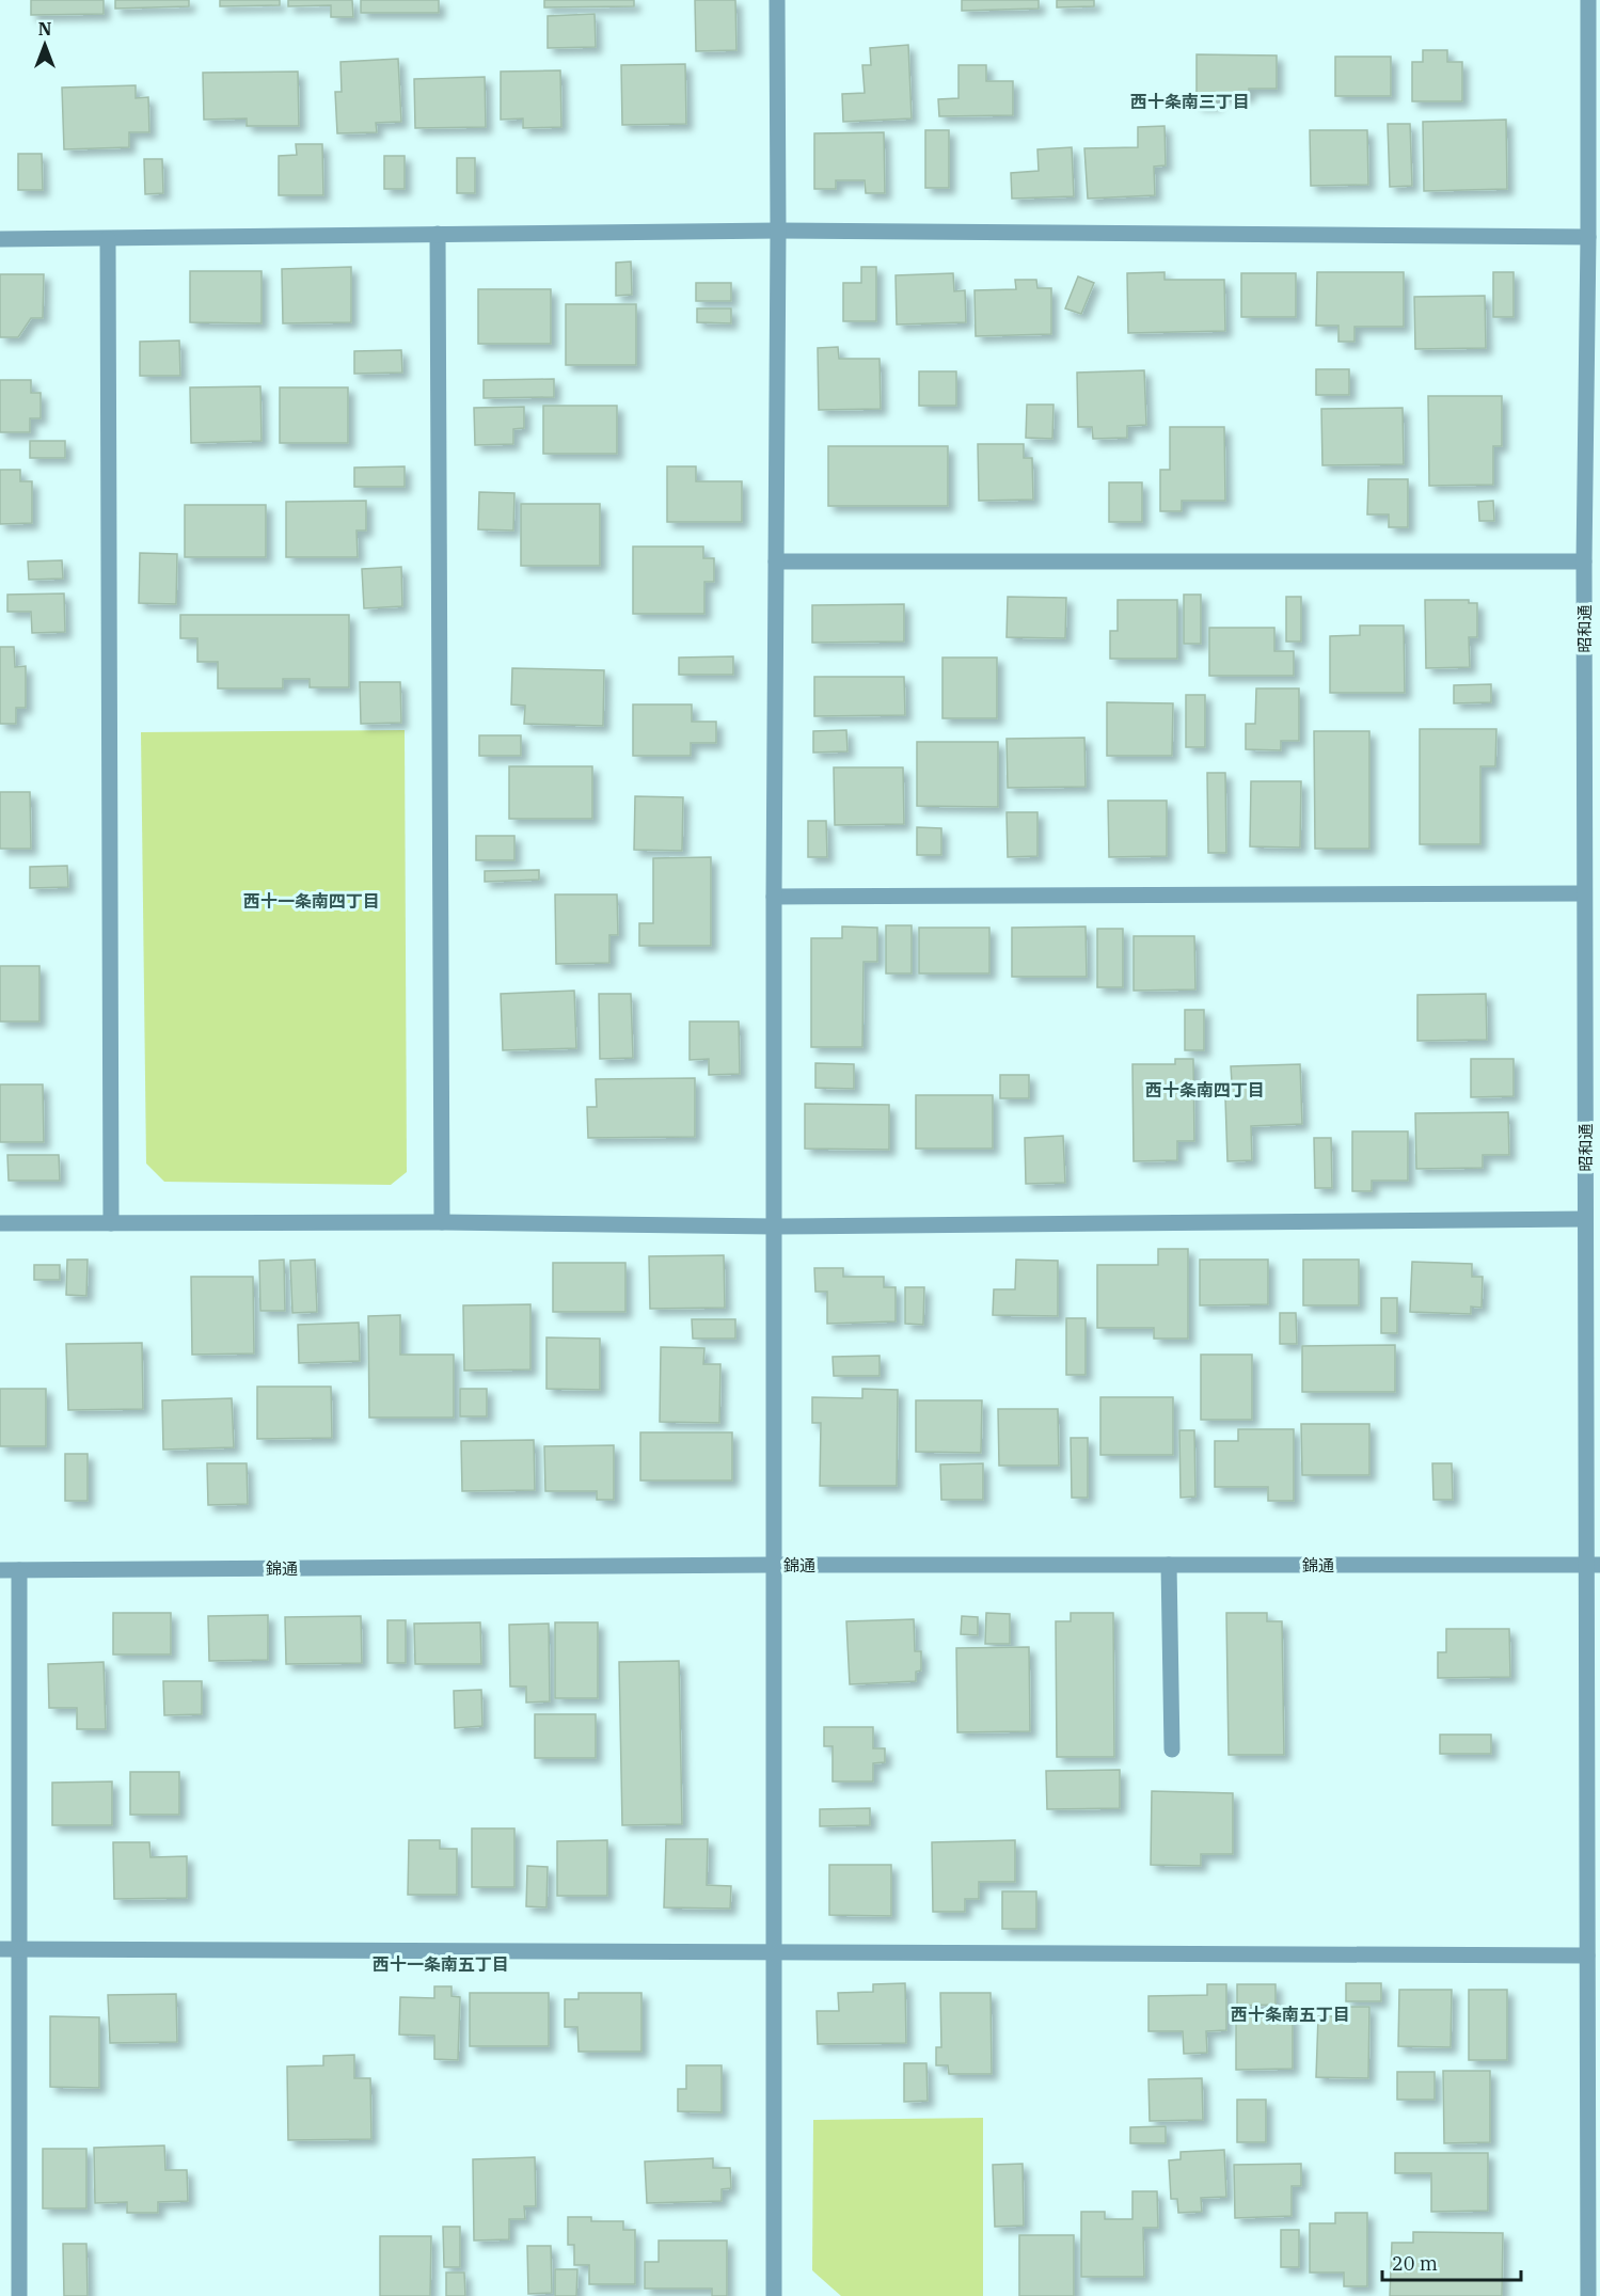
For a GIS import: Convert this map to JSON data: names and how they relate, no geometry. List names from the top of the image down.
{
  "streets": {
    "street": ["昭和通", "錦通"]
  },
  "crossings": [
    ["昭和通", "錦通"]
  ],
  "districts": [
    "西十条南三丁目",
    "西十一条南四丁目",
    "西十条南四丁目",
    "西十一条南五丁目",
    "西十条南五丁目"
  ],
  "scale_bar": "20 m",
  "north": "top"
}
